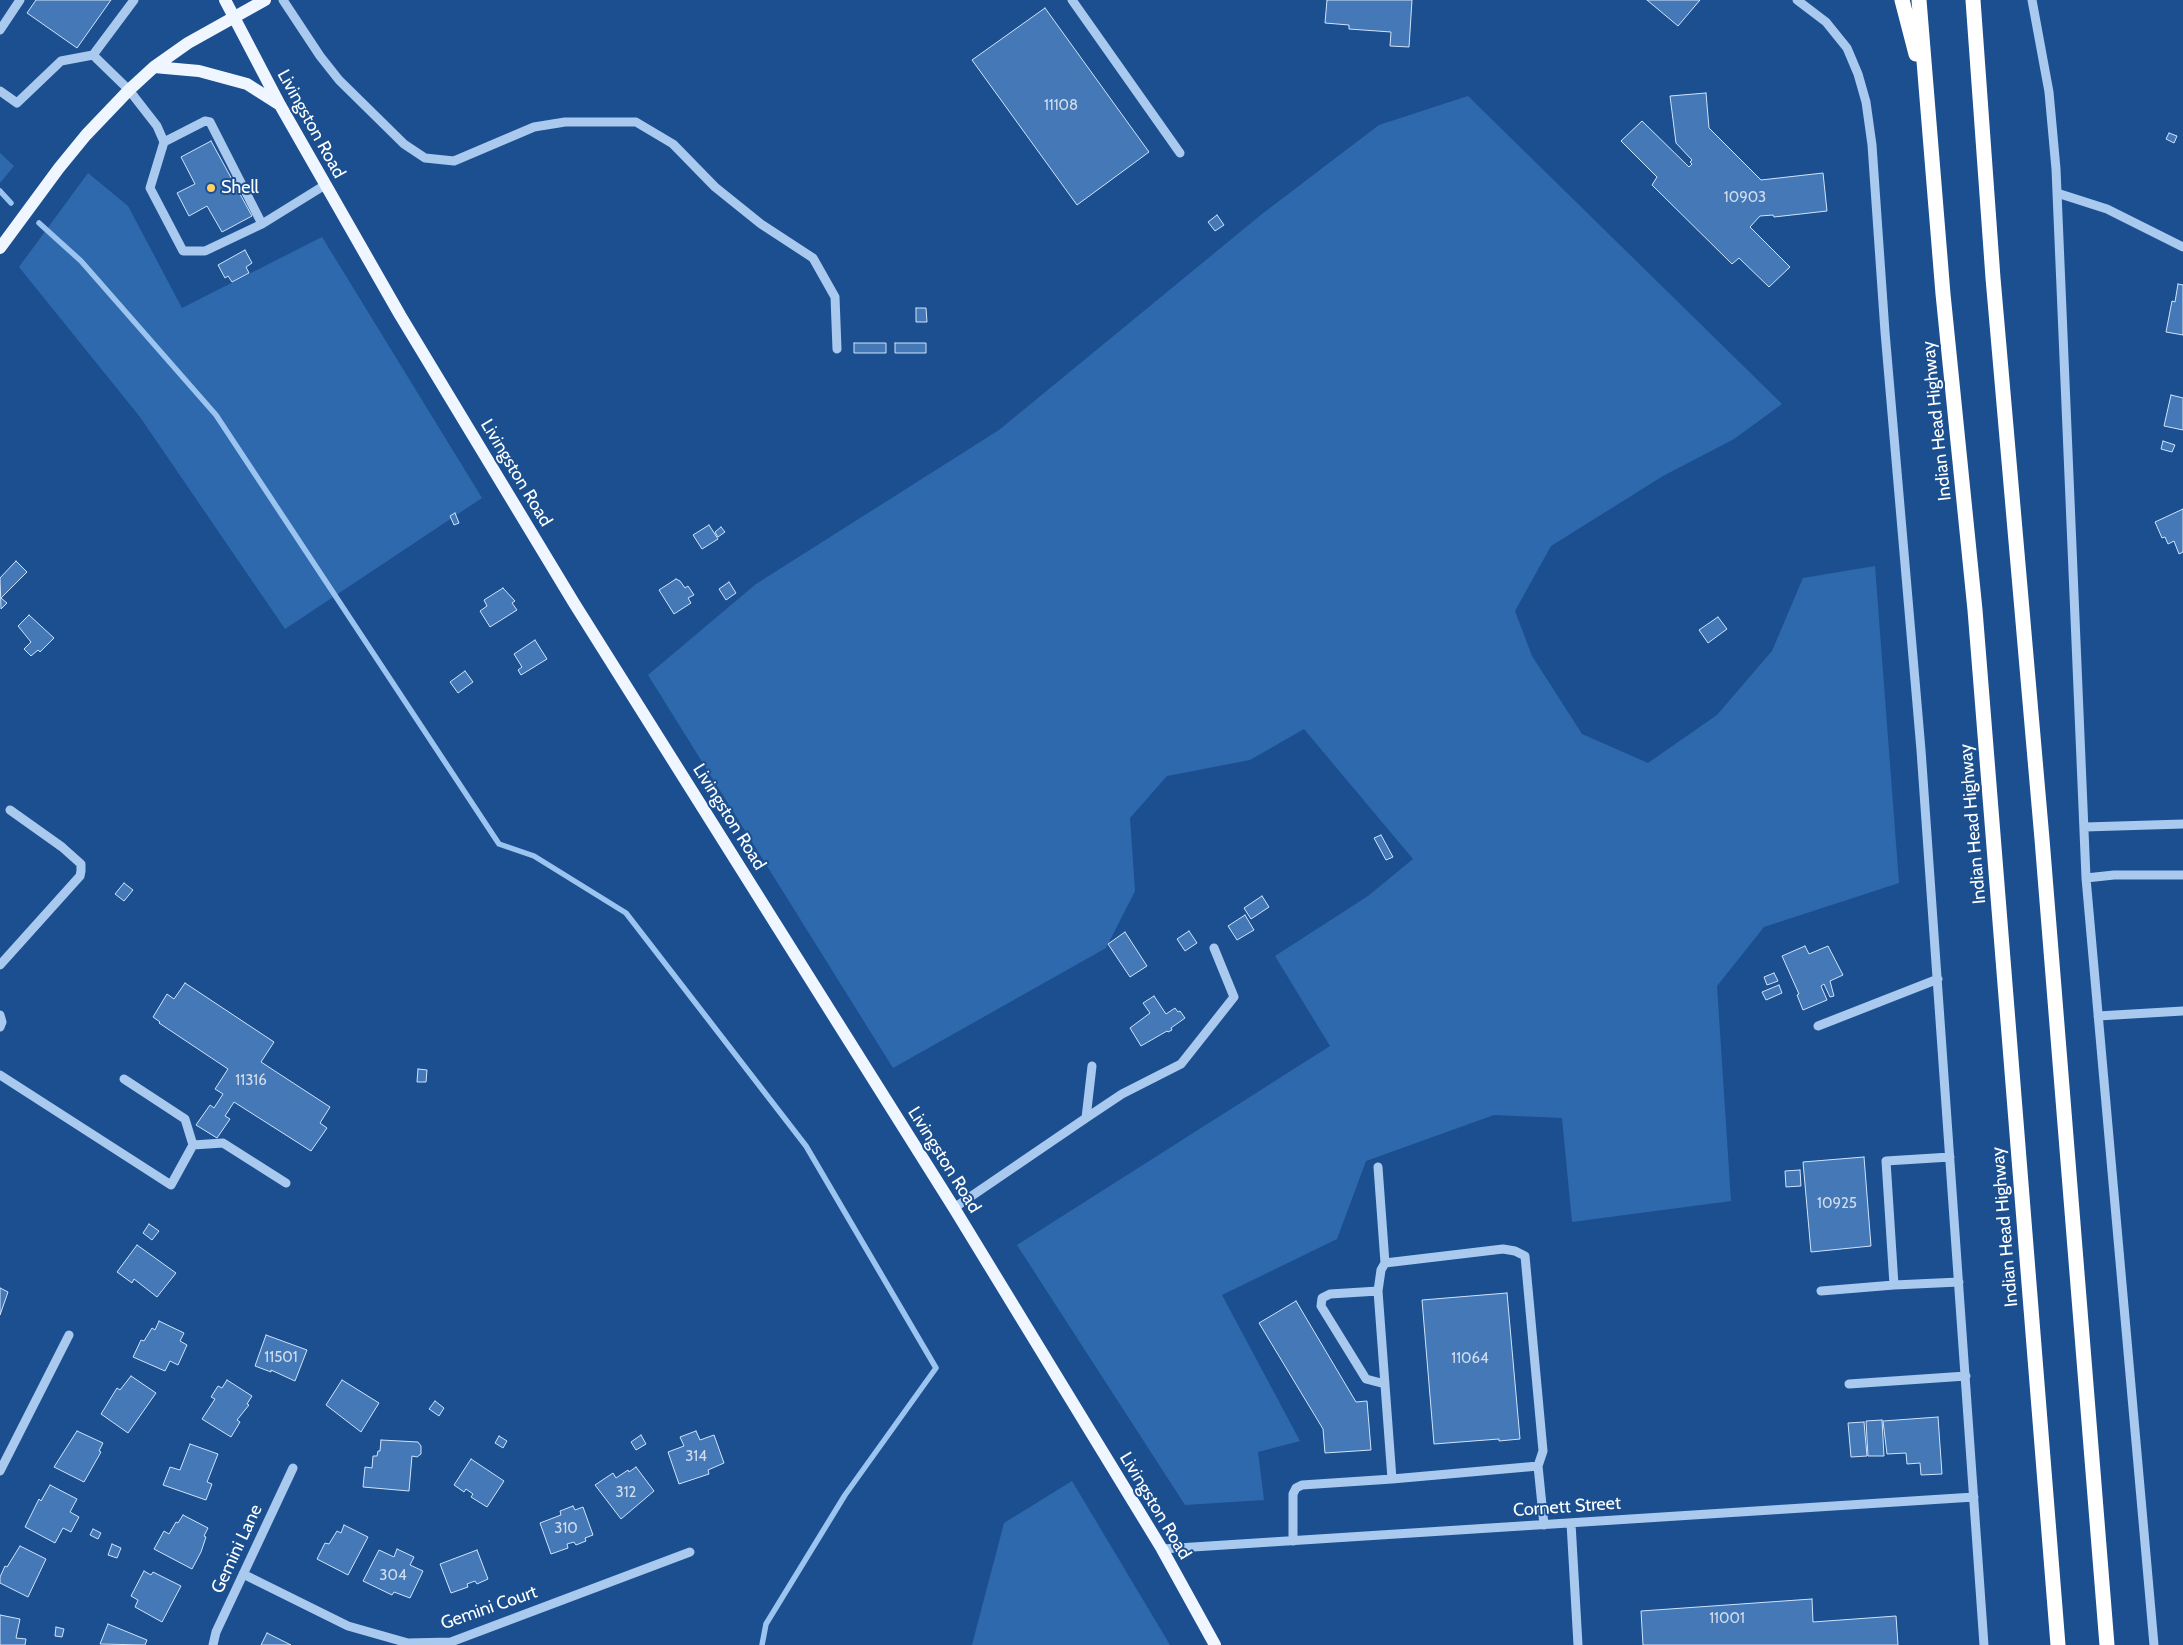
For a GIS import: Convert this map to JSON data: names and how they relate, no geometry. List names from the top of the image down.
{
  "streets": {
    "highway": ["Indian Head Highway"],
    "main road": ["Livingston Road"],
    "street": ["Cornett Street", "Gemini Lane", "Gemini Court"]
  },
  "crossings": [
    ["Livingston Road", "Cornett Street"],
    ["Gemini Lane", "Gemini Court"]
  ],
  "places": ["Shell"],
  "house_numbers": [
    "11108",
    "10903",
    "11316",
    "10925",
    "11501",
    "11064",
    "314",
    "312",
    "310",
    "304",
    "11001"
  ]
}
